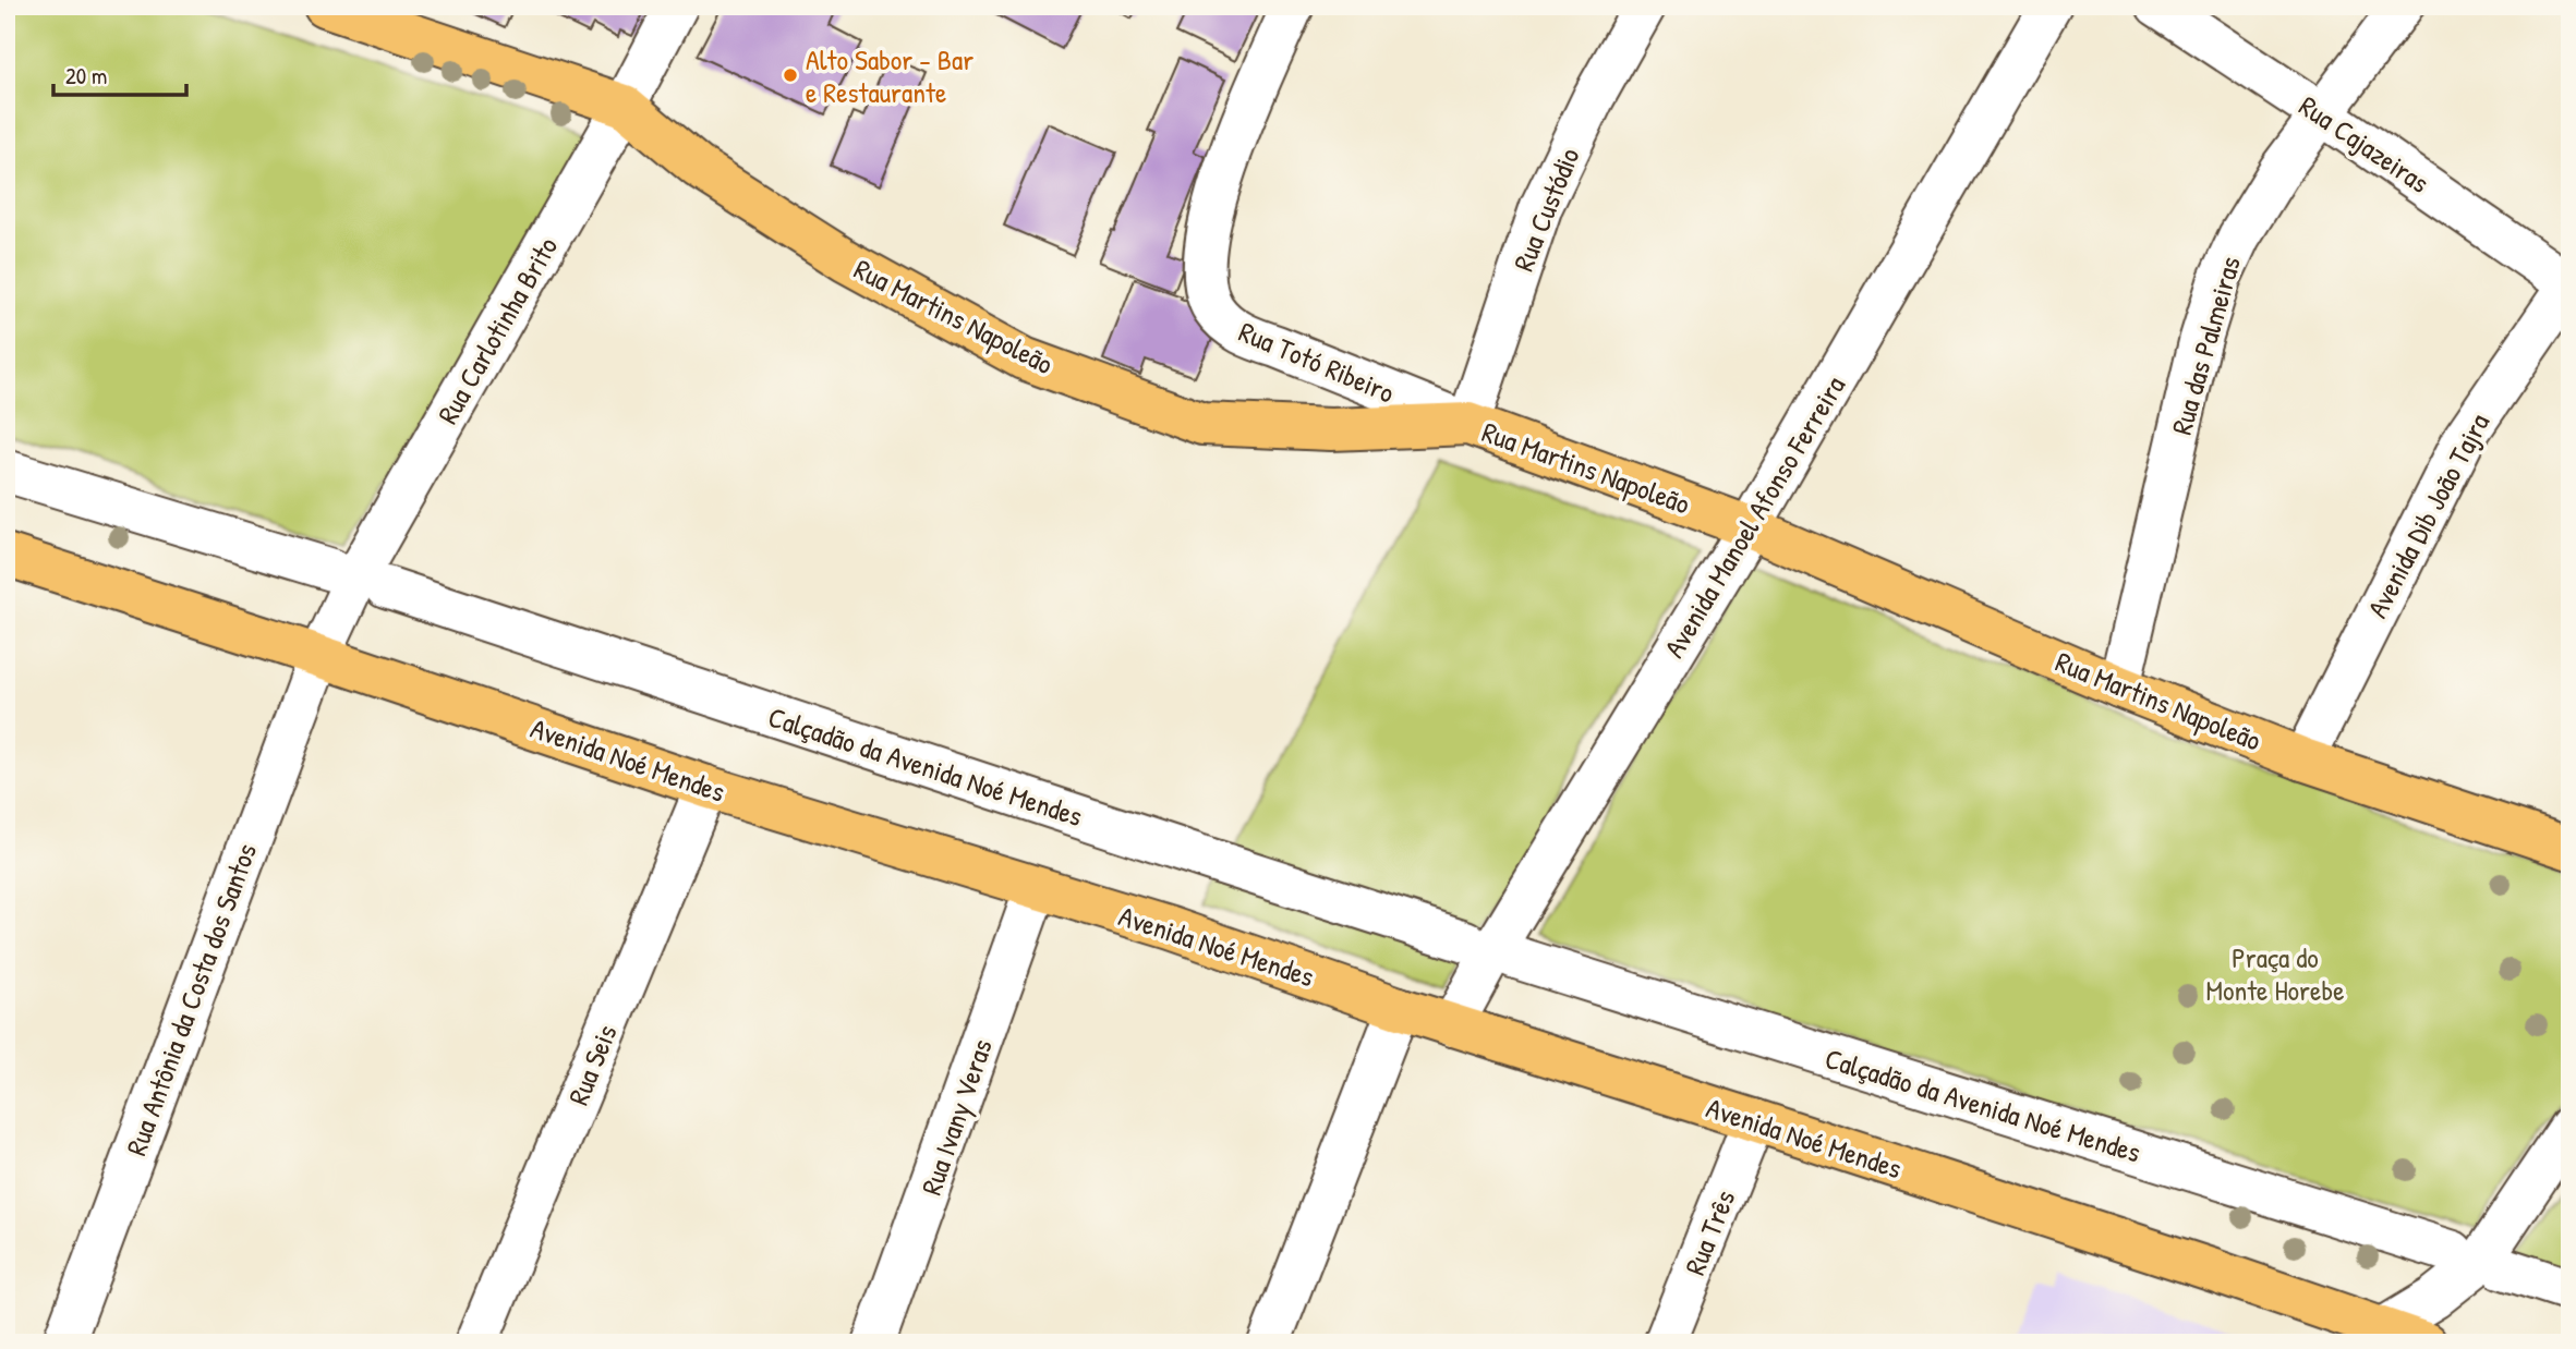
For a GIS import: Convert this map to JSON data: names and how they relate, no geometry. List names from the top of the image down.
{
  "streets": {
    "main road": ["Rua Martins Napoleão", "Avenida Noé Mendes"],
    "street": [
      "Rua Cajazeiras",
      "Rua Custódio",
      "Rua Carlotinha Brito",
      "Rua das Palmeiras",
      "Rua Totó Ribeiro",
      "Avenida Dib João Tajra",
      "Avenida Manoel Afonso Ferreira",
      "Calçadão da Avenida Noé Mendes",
      "Rua Antônia da Costa dos Santos",
      "Rua Seis",
      "Rua Ivany Veras",
      "Rua Três"
    ]
  },
  "crossings": [
    ["Rua Cajazeiras", "Rua das Palmeiras"],
    ["Rua Cajazeiras", "Avenida Dib João Tajra"],
    ["Rua Custódio", "Rua Martins Napoleão"],
    ["Rua Custódio", "Rua Totó Ribeiro"],
    ["Rua Martins Napoleão", "Rua Carlotinha Brito"],
    ["Rua Martins Napoleão", "Rua das Palmeiras"],
    ["Rua Martins Napoleão", "Rua Totó Ribeiro"],
    ["Rua Martins Napoleão", "Avenida Dib João Tajra"],
    ["Rua Martins Napoleão", "Avenida Manoel Afonso Ferreira"],
    ["Rua Carlotinha Brito", "Avenida Noé Mendes"],
    ["Rua Carlotinha Brito", "Rua Antônia da Costa dos Santos"],
    ["Avenida Manoel Afonso Ferreira", "Avenida Noé Mendes"],
    ["Avenida Noé Mendes", "Rua Antônia da Costa dos Santos"],
    ["Avenida Noé Mendes", "Rua Seis"],
    ["Avenida Noé Mendes", "Rua Ivany Veras"],
    ["Avenida Noé Mendes", "Rua Três"]
  ],
  "parks": ["Praça do Monte Horebe"],
  "places": ["Alto Sabor - Bar e Restaurante"],
  "scale_bar": "20 m"
}
